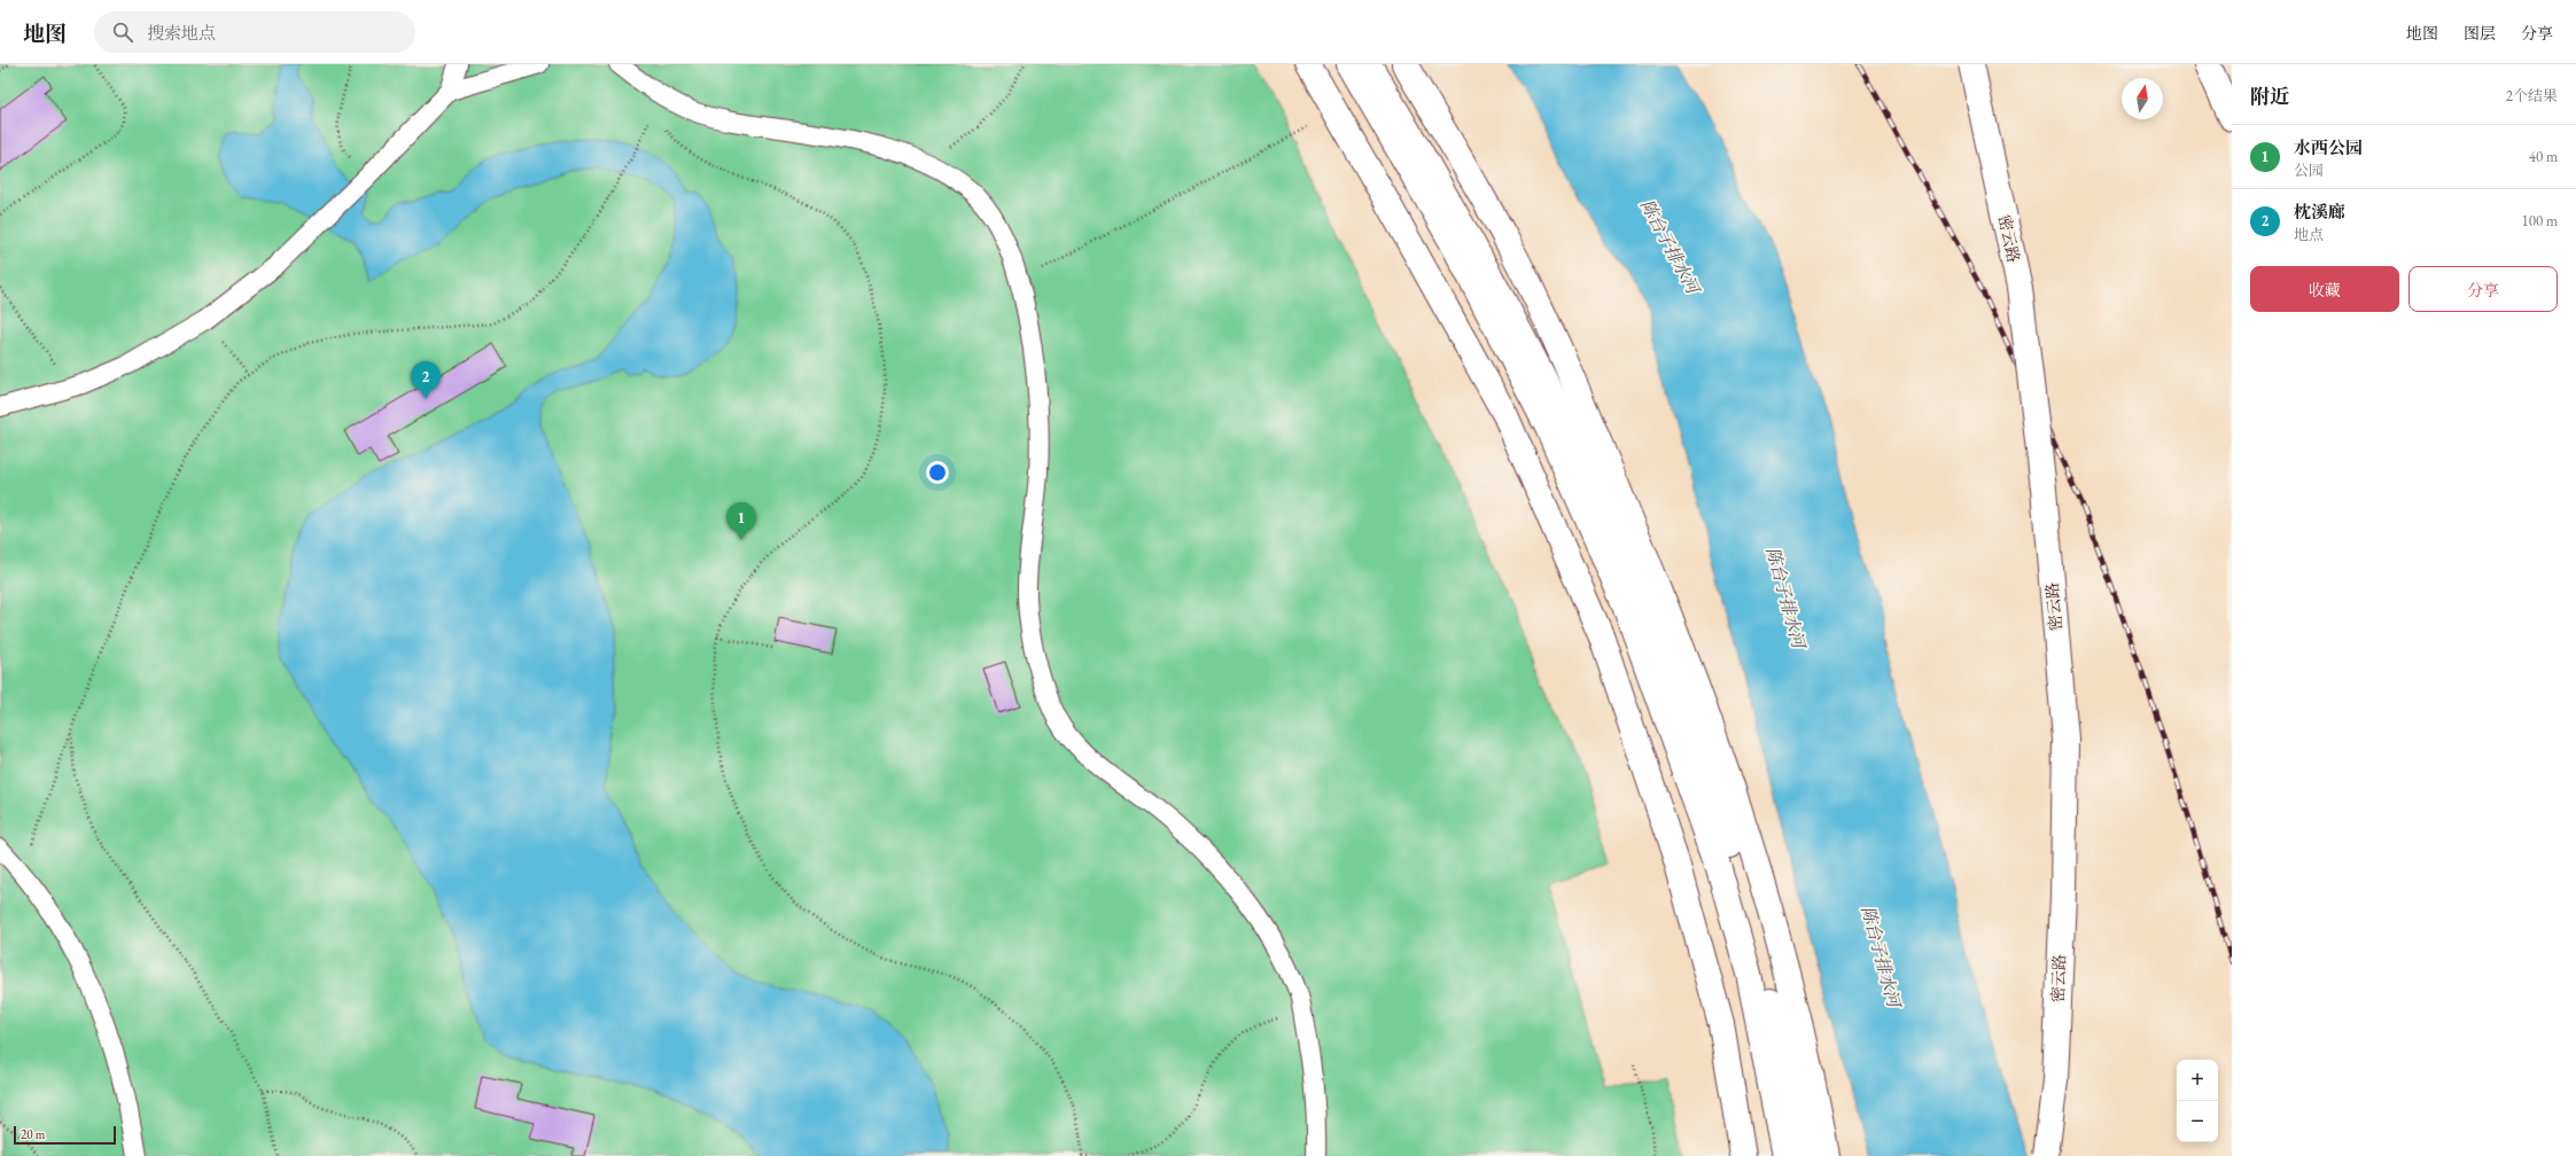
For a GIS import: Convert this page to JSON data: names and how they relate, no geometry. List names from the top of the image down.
{
  "streets": {
    "main road": ["密云路"]
  },
  "water": ["陈台子排水河"],
  "scale_bar": "20 m",
  "north": "top",
  "page": {
    "header": "地图",
    "search": "搜索地点",
    "nav": ["地图", "图层", "分享"],
    "heading": ["附近", "2个结果"],
    "list": [
      {
        "mark": "1",
        "name": "水西公园",
        "note": "公园",
        "value": "40 m"
      },
      {
        "mark": "2",
        "name": "枕溪廊",
        "note": "地点",
        "value": "100 m"
      }
    ],
    "buttons": ["收藏", "分享"],
    "pins": ["2", "1"],
    "map_buttons": ["+", "−"],
    "scale": "20 m"
  }
}
